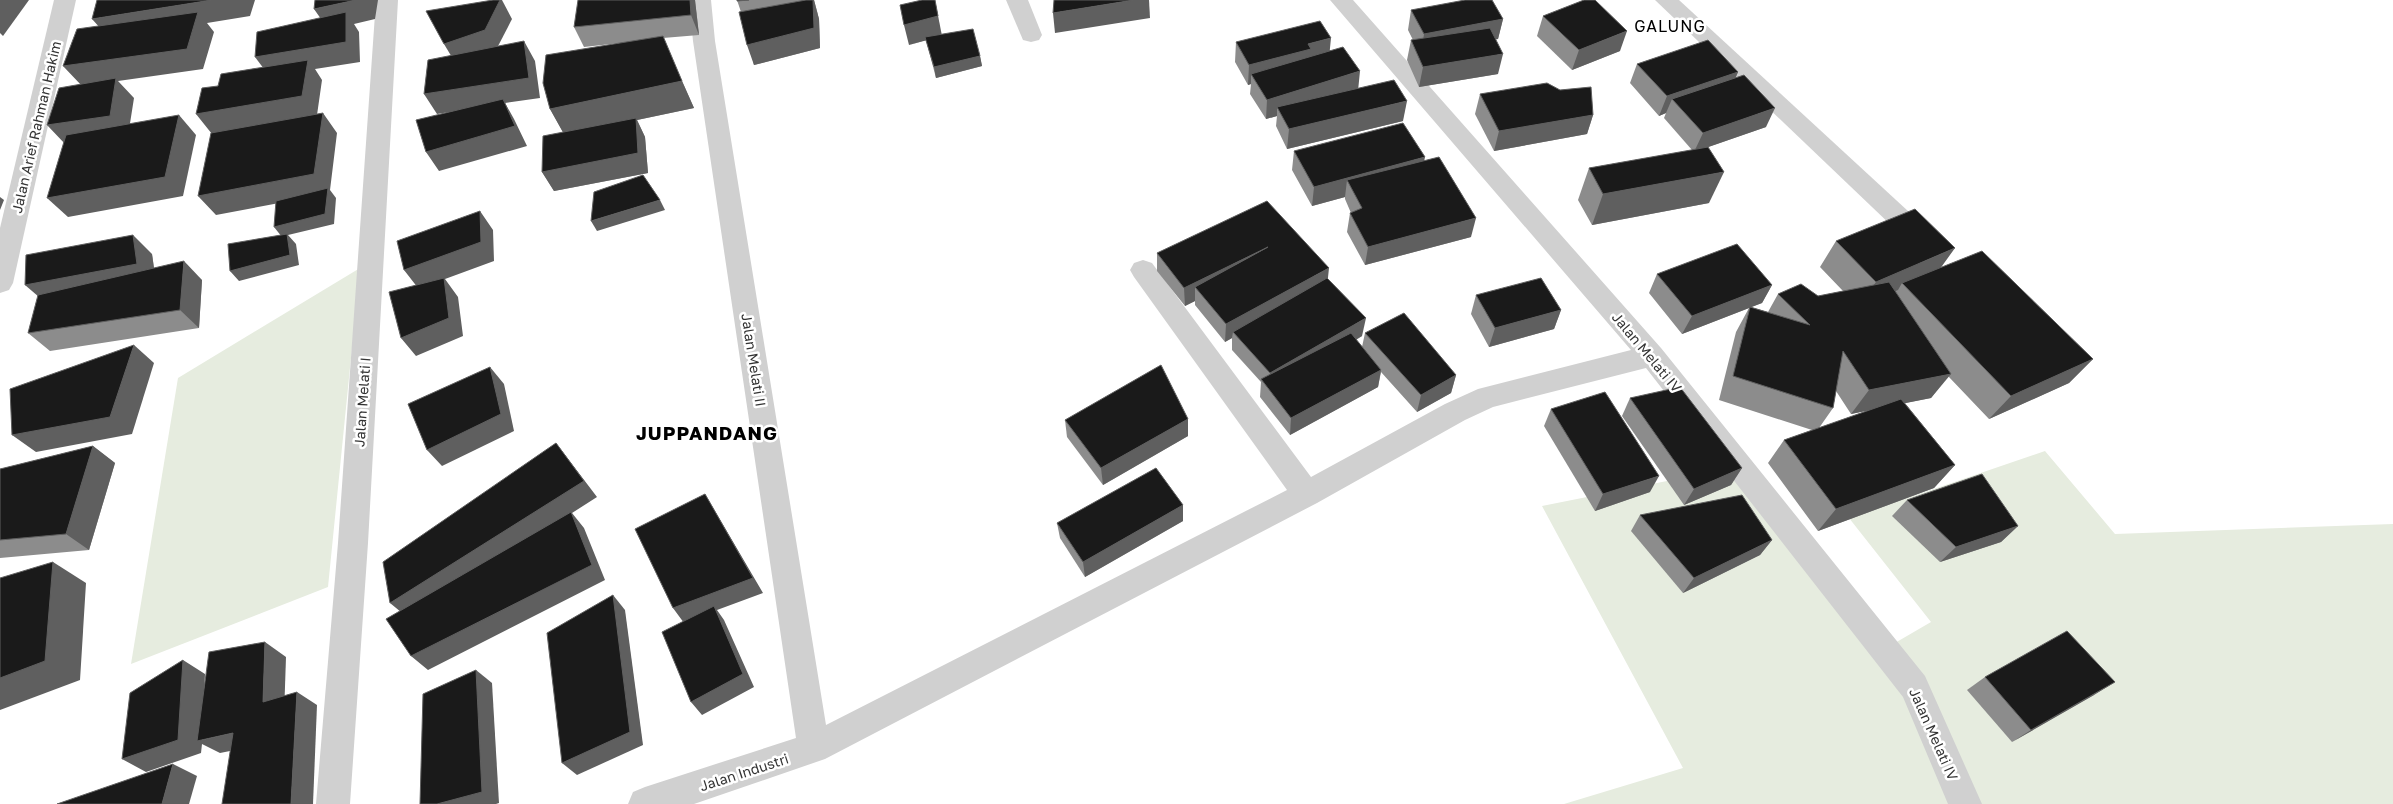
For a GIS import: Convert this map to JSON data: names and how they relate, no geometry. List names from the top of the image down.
{
  "streets": {
    "street": [
      "Jalan Arief Rahman Hakim",
      "Jalan Melati IV",
      "Jalan Melati II",
      "Jalan Melati I",
      "Jalan Industri"
    ]
  },
  "crossings": [
    ["Jalan Melati IV", "Jalan Industri"],
    ["Jalan Melati II", "Jalan Industri"]
  ],
  "districts": ["GALUNG", "JUPPANDANG"]
}
